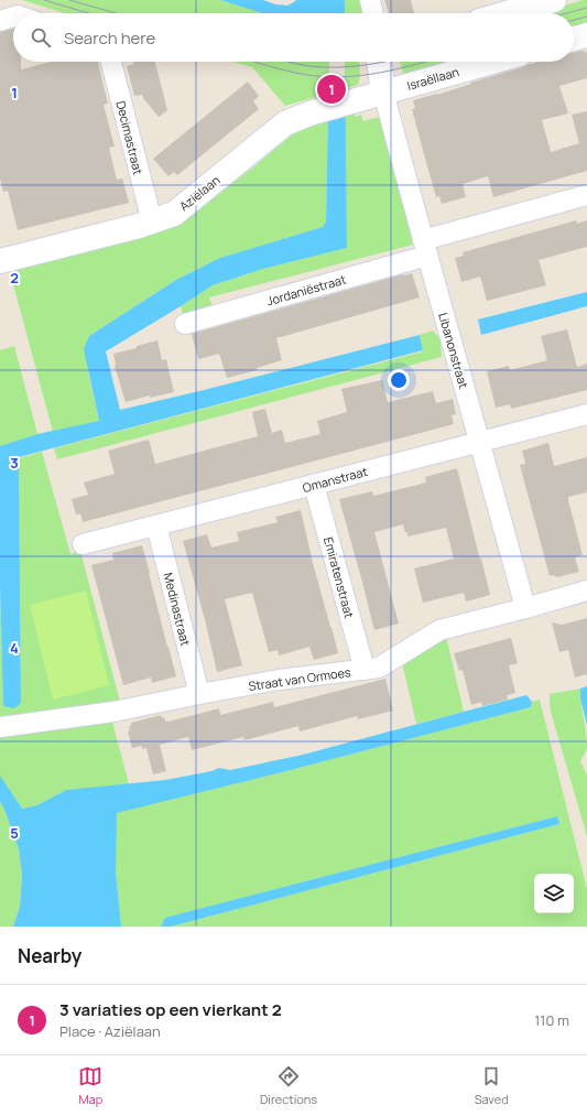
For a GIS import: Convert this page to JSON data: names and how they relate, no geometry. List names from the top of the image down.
{
  "streets": {
    "street": [
      "Israëllaan",
      "Decimastraat",
      "Aziëlaan",
      "Jordaniëstraat",
      "Libanonstraat",
      "Omanstraat",
      "Emiratenstraat",
      "Medinastraat",
      "Straat van Ormoes"
    ]
  },
  "crossings": [
    ["Israëllaan", "Aziëlaan"],
    ["Israëllaan", "Libanonstraat"],
    ["Decimastraat", "Aziëlaan"],
    ["Aziëlaan", "Libanonstraat"],
    ["Jordaniëstraat", "Libanonstraat"],
    ["Libanonstraat", "Omanstraat"],
    ["Libanonstraat", "Straat van Ormoes"],
    ["Omanstraat", "Emiratenstraat"],
    ["Omanstraat", "Medinastraat"],
    ["Emiratenstraat", "Straat van Ormoes"],
    ["Medinastraat", "Straat van Ormoes"]
  ],
  "page": {
    "search": "Search here",
    "pins": "1",
    "heading": "Nearby",
    "list": [
      {
        "mark": "1",
        "name": "3 variaties op een vierkant 2",
        "note": "Place · Aziëlaan",
        "value": "110 m"
      }
    ],
    "nav": ["Map", "Directions", "Saved"]
  },
  "grid": {
    "rows": [
      "1",
      "2",
      "3",
      "4",
      "5"
    ]
  }
}
